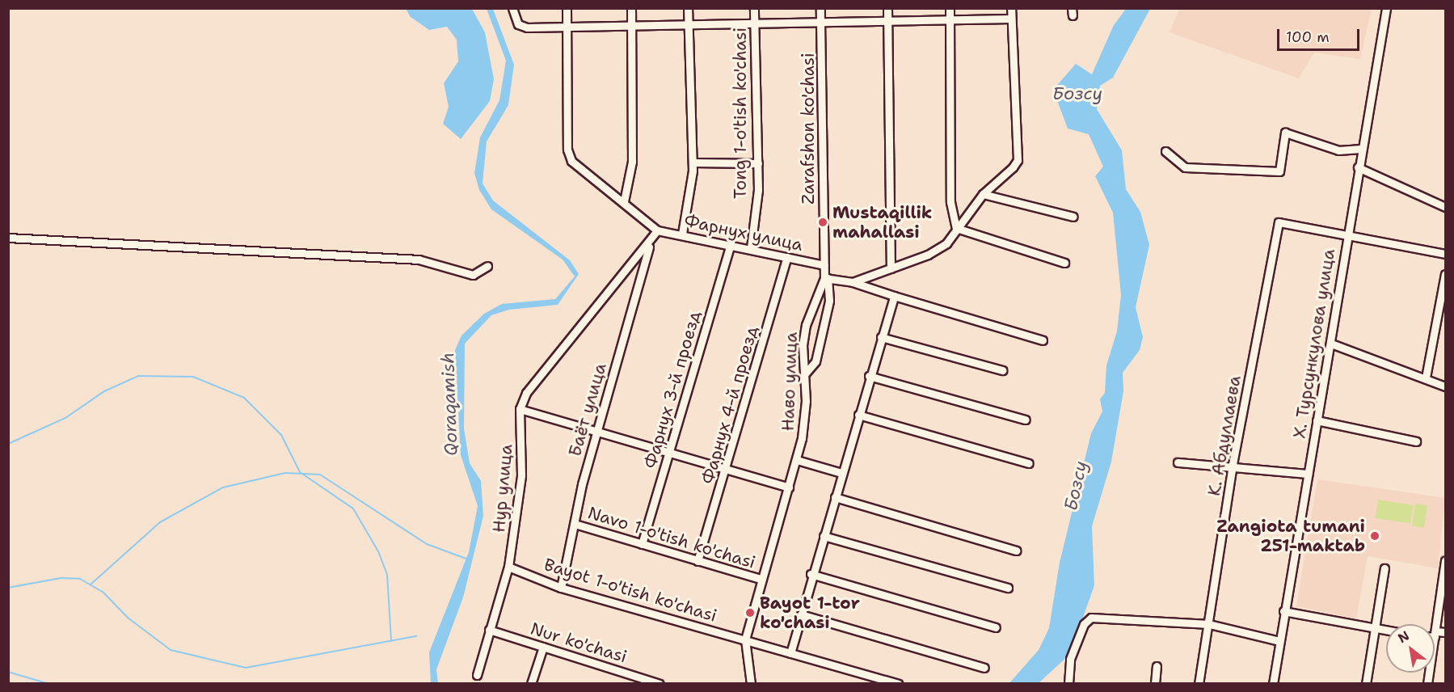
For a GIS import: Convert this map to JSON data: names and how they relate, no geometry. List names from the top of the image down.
{
  "streets": {
    "street": [
      "Tong 1-o'tish ko'chasi",
      "Zarafshon ko'chasi",
      "Фарнух улица",
      "Х. Турсункулова улица",
      "Наво улица",
      "Фарнух 3-й проезд",
      "Фарнух 4-й проезд",
      "Баёт улица",
      "К. Абдуллаева",
      "Нур улица",
      "Navo 1-o'tish ko'chasi",
      "Bayot 1-o'tish ko'chasi",
      "Nur ko'chasi"
    ]
  },
  "crossings": [
    ["Tong 1-o'tish ko'chasi", "Фарнух улица"],
    ["Zarafshon ko'chasi", "Фарнух улица"],
    ["Zarafshon ko'chasi", "Наво улица"],
    ["Фарнух улица", "Фарнух 3-й проезд"],
    ["Фарнух улица", "Фарнух 4-й проезд"],
    ["Х. Турсункулова улица", "К. Абдуллаева"],
    ["Наво улица", "Navo 1-o'tish ko'chasi"],
    ["Наво улица", "Bayot 1-o'tish ko'chasi"],
    ["Фарнух 3-й проезд", "Navo 1-o'tish ko'chasi"],
    ["Фарнух 4-й проезд", "Navo 1-o'tish ko'chasi"],
    ["Баёт улица", "Navo 1-o'tish ko'chasi"],
    ["Баёт улица", "Bayot 1-o'tish ko'chasi"],
    ["Нур улица", "Bayot 1-o'tish ko'chasi"],
    ["Нур улица", "Nur ko'chasi"]
  ],
  "water": ["Бозсу", "Qoraqamish"],
  "places": ["Mustaqillik mahallasi", "Zangiota tumani 251-maktab", "Bayot 1-tor ko'chasi"],
  "scale_bar": "100 m",
  "north": "top left"
}
